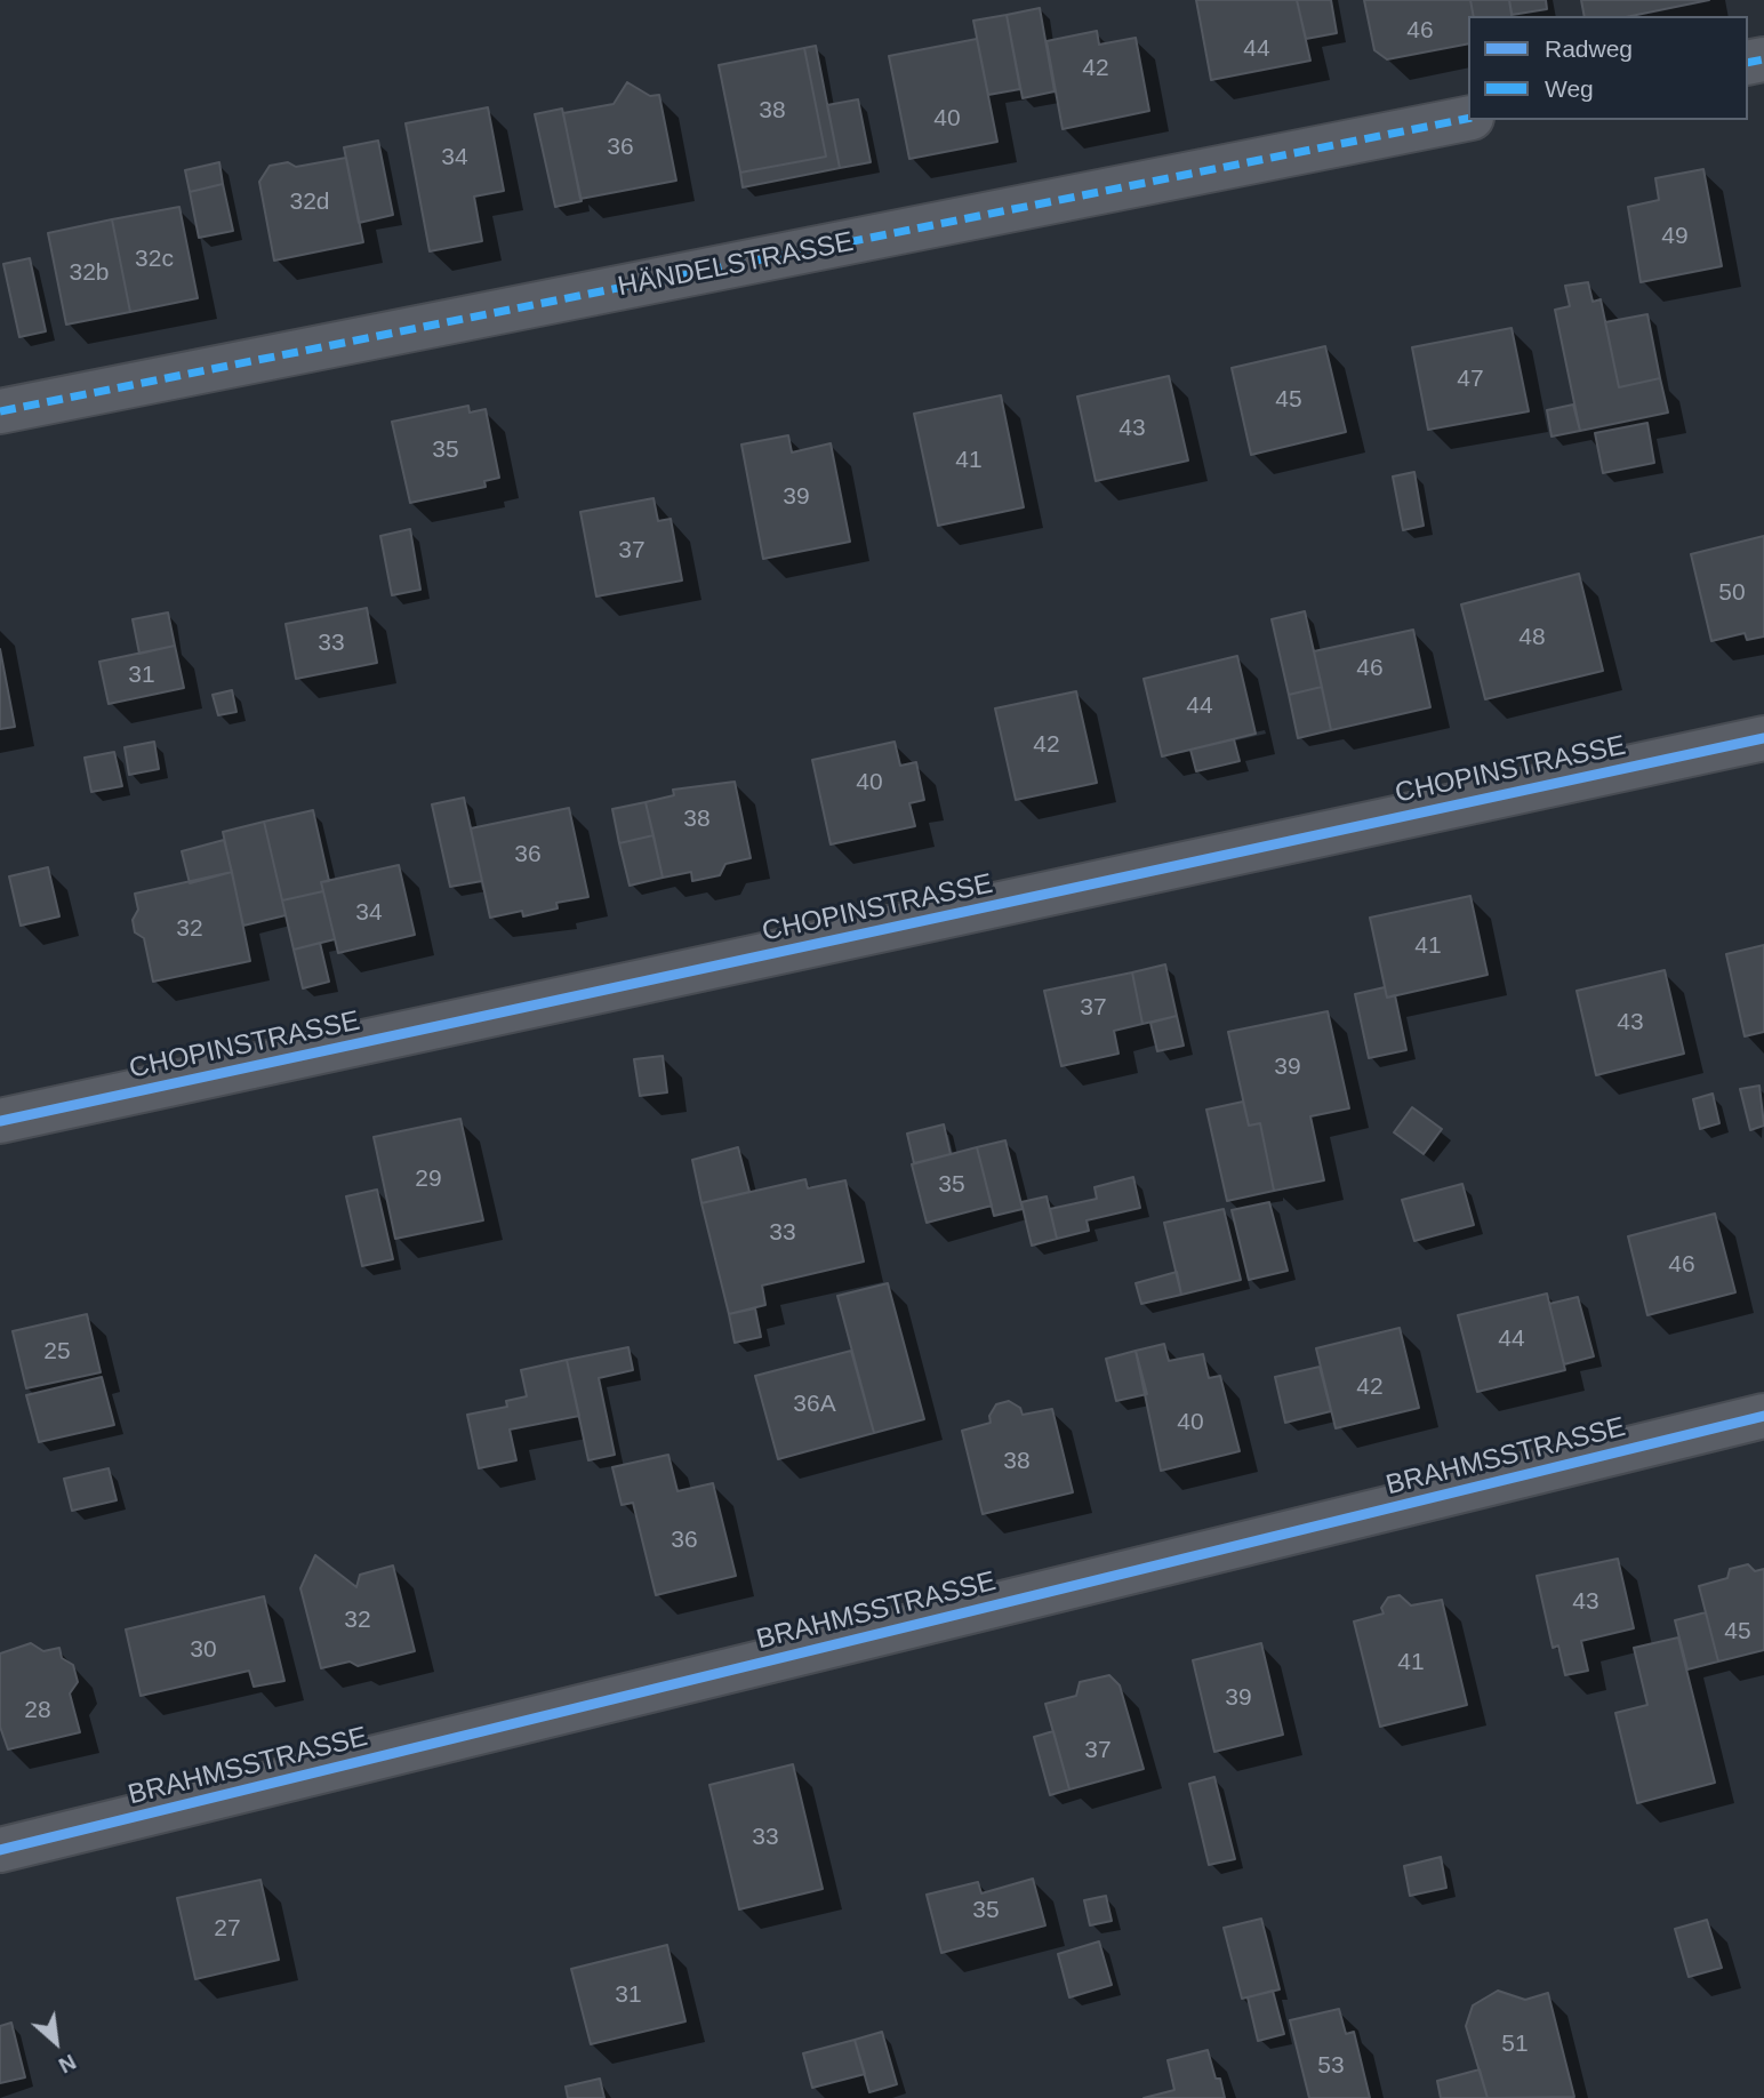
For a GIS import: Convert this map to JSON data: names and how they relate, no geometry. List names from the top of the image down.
{
  "streets": {
    "street": ["HÄNDELSTRASSE", "CHOPINSTRASSE", "BRAHMSSTRASSE"]
  },
  "house_numbers": [
    "46",
    "44",
    "42",
    "38",
    "40",
    "36",
    "34",
    "32d",
    "49",
    "32c",
    "32b",
    "47",
    "45",
    "43",
    "35",
    "41",
    "39",
    "37",
    "50",
    "48",
    "33",
    "46",
    "31",
    "44",
    "42",
    "40",
    "38",
    "36",
    "34",
    "32",
    "41",
    "37",
    "43",
    "39",
    "29",
    "35",
    "33",
    "46",
    "44",
    "25",
    "42",
    "36A",
    "40",
    "38",
    "36",
    "43",
    "32",
    "45",
    "30",
    "41",
    "39",
    "28",
    "37",
    "33",
    "35",
    "27",
    "31",
    "51",
    "53"
  ],
  "legend": ["Radweg", "Weg"],
  "north": "bottom right"
}
